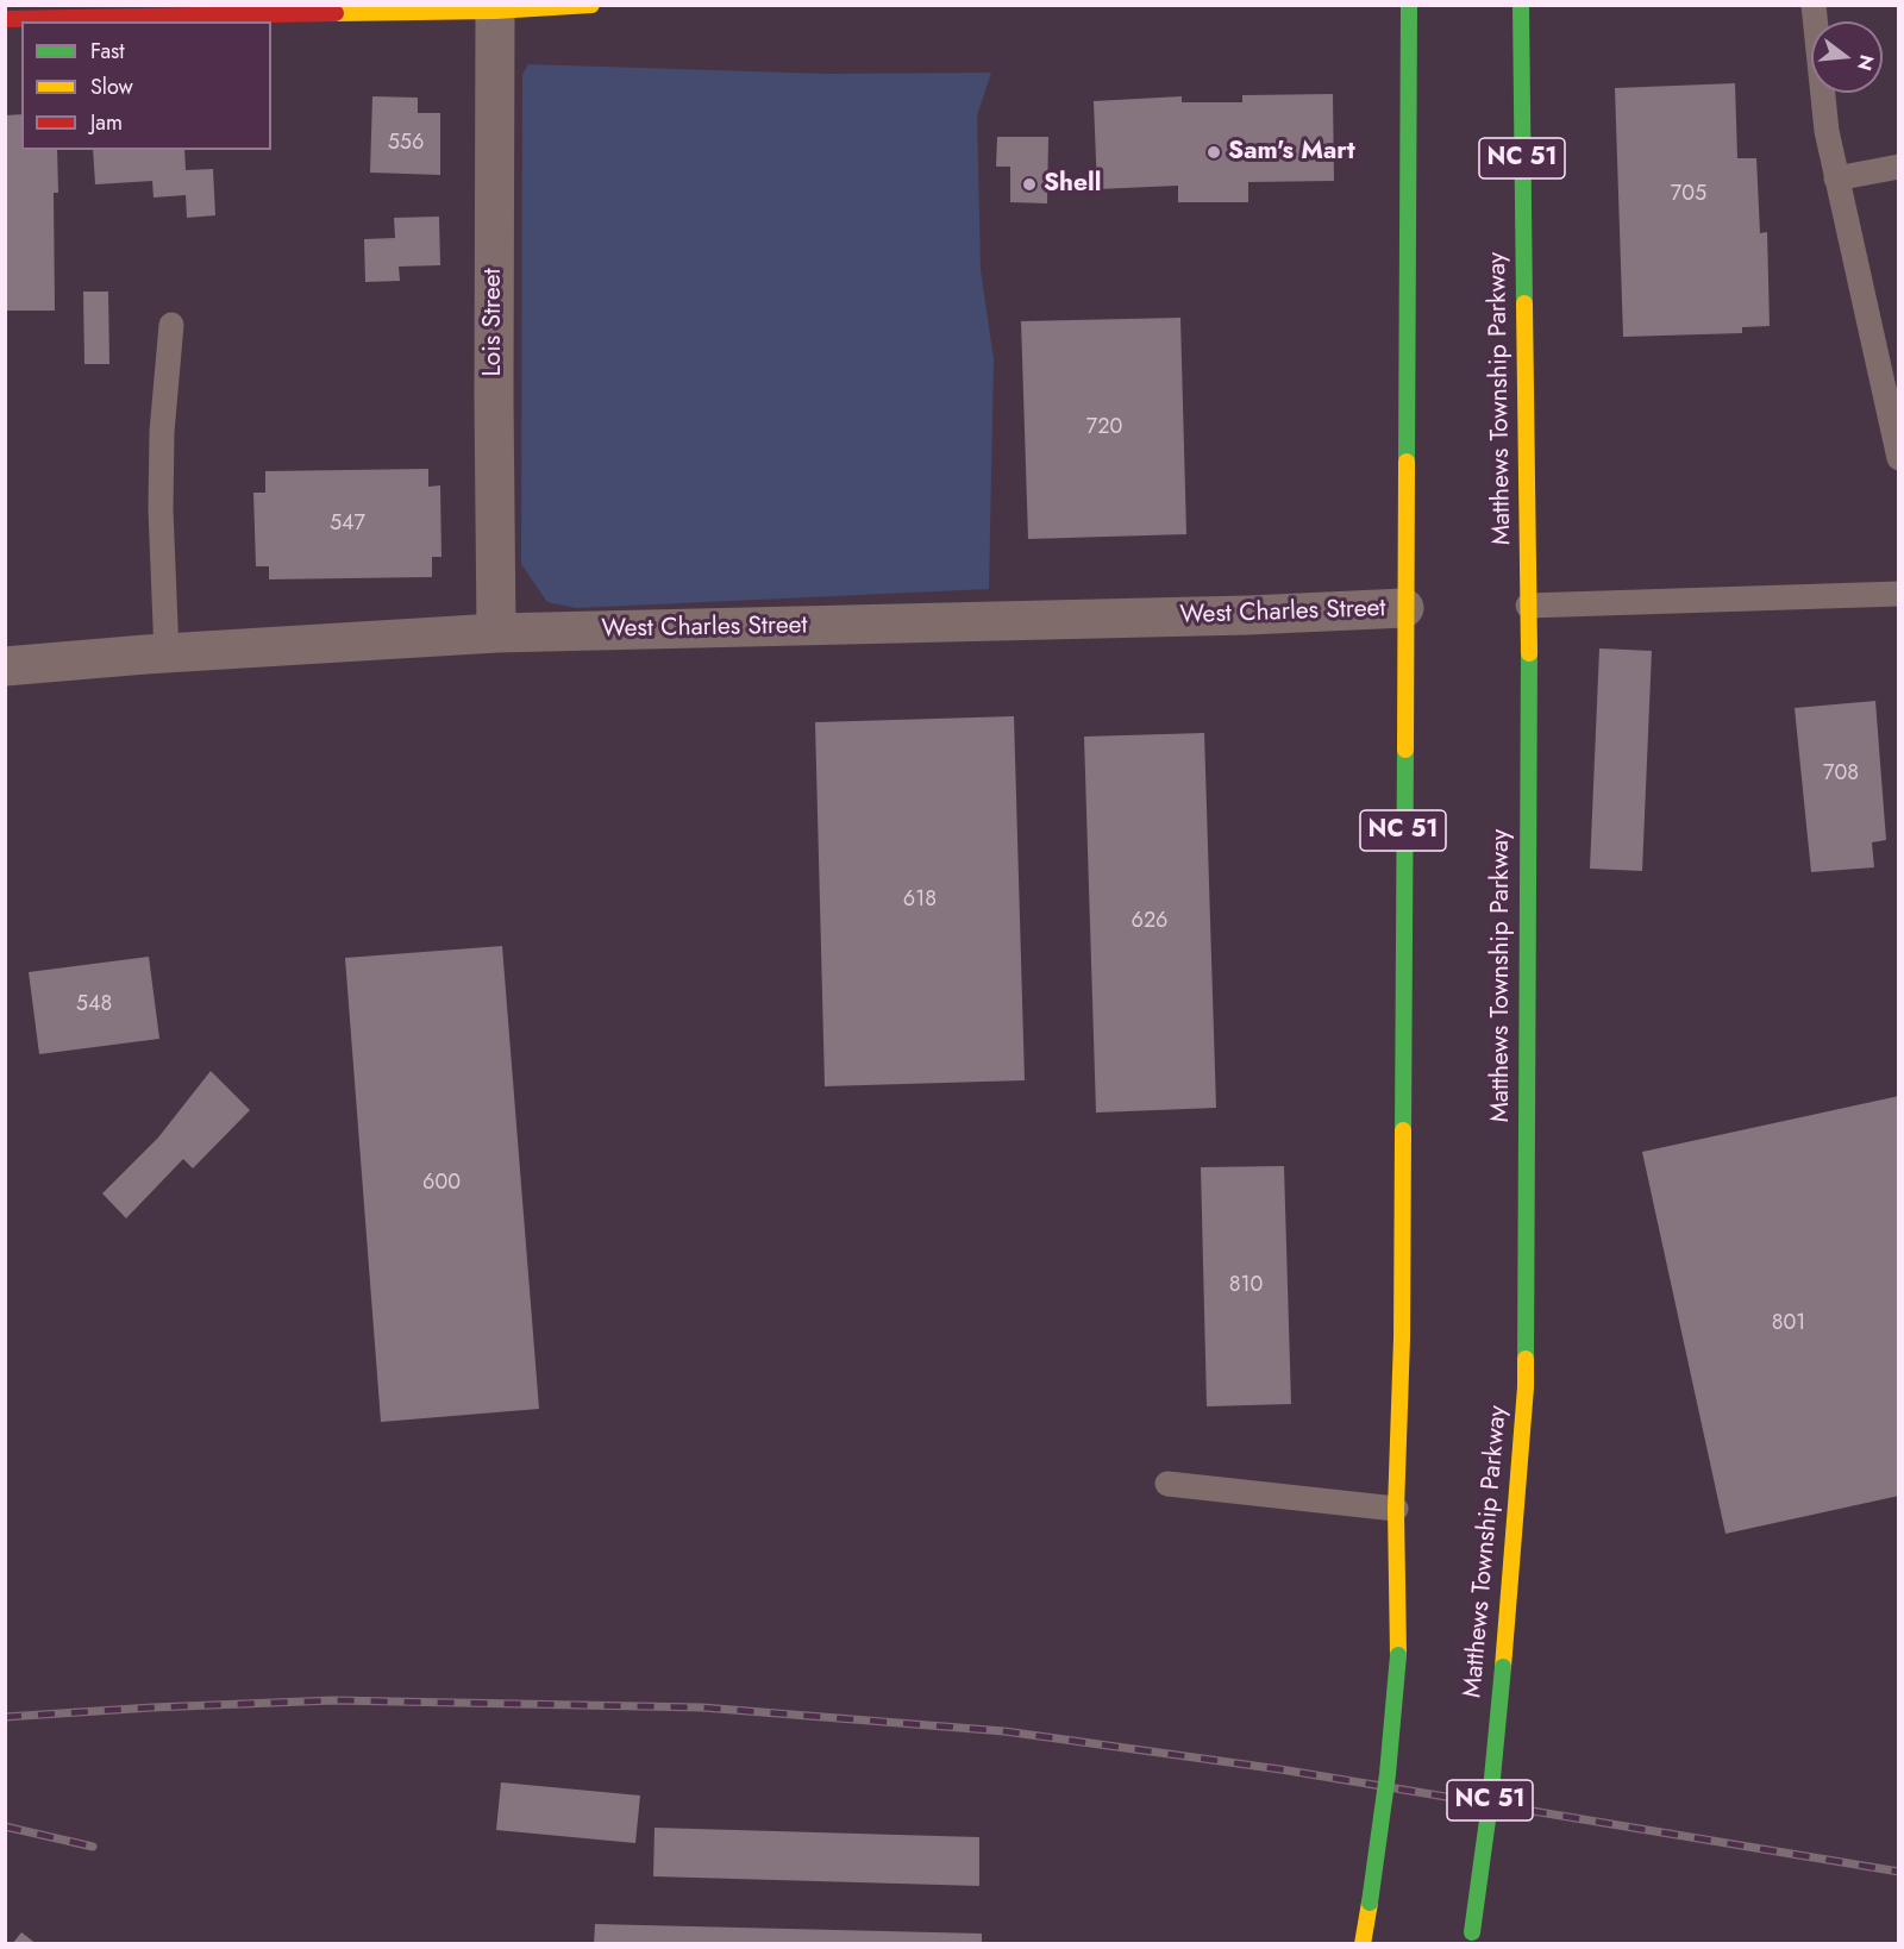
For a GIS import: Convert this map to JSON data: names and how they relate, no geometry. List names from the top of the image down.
{
  "streets": {
    "main road": ["NC 51", "Matthews Township Parkway"],
    "street": ["Lois Street", "West Charles Street"]
  },
  "crossings": [
    ["NC 51", "West Charles Street"],
    ["Lois Street", "West Charles Street"]
  ],
  "places": ["Sam's Mart", "Shell"],
  "house_numbers": [
    "556",
    "705",
    "720",
    "547",
    "708",
    "618",
    "626",
    "548",
    "600",
    "810",
    "801"
  ],
  "legend": ["Fast", "Slow", "Jam"],
  "north": "right"
}
